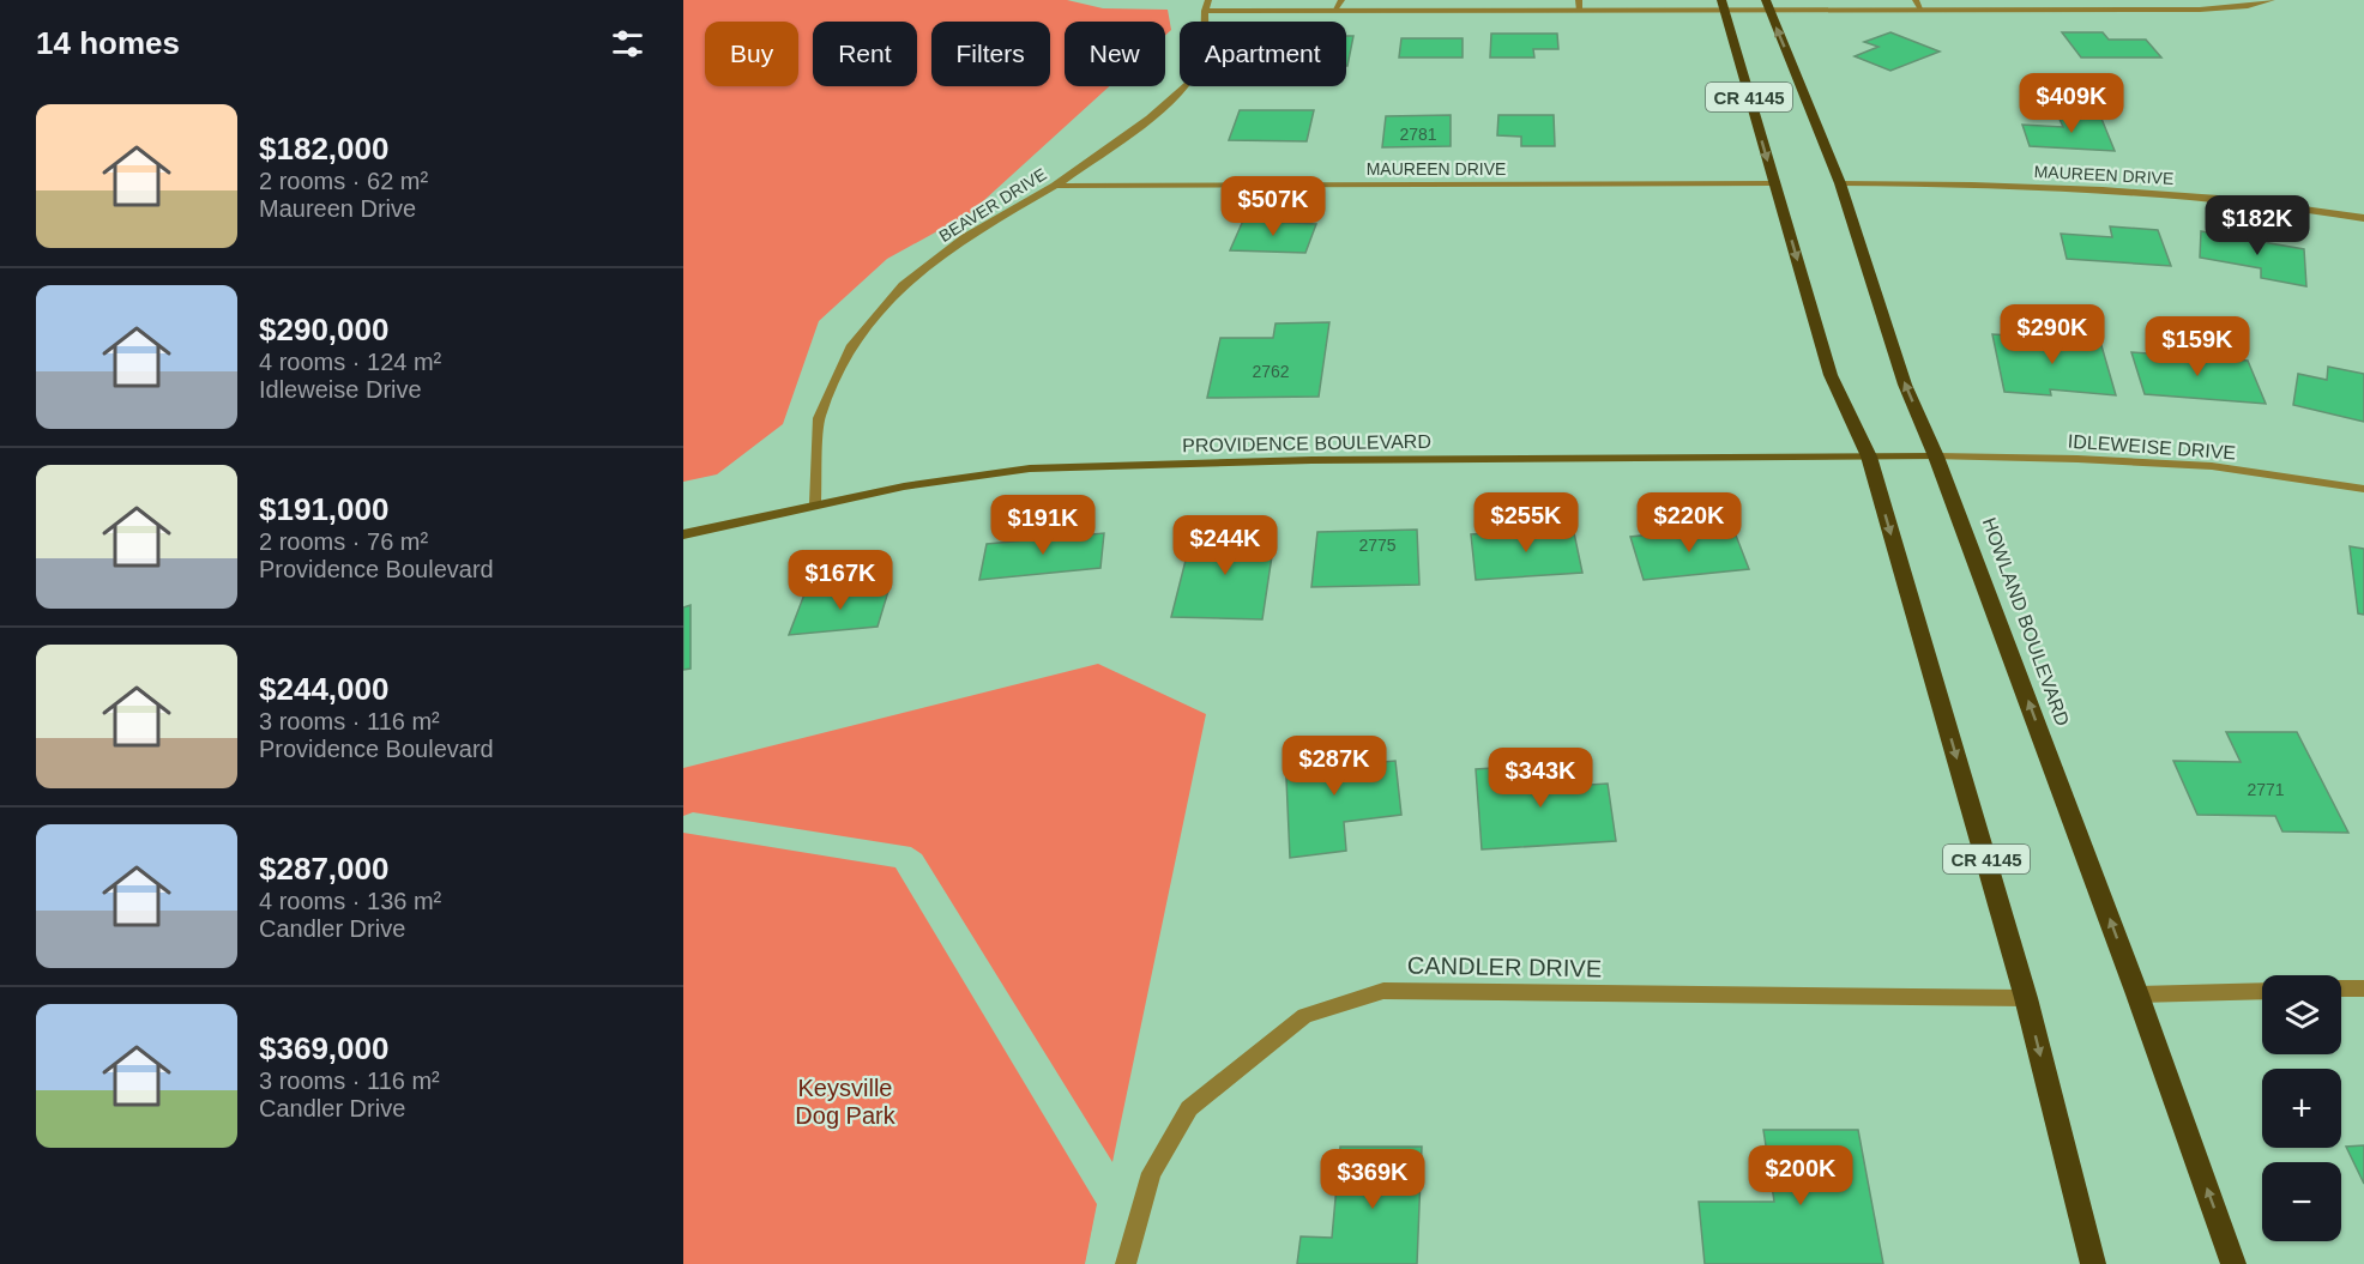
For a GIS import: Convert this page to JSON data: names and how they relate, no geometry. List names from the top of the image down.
{
  "streets": {
    "main road": ["CR 4145", "PROVIDENCE BOULEVARD", "HOWLAND BOULEVARD"],
    "street": [
      "MAUREEN DRIVE",
      "BEAVER DRIVE",
      "IDLEWEISE DRIVE",
      "CANDLER DRIVE"
    ]
  },
  "crossings": [
    ["CR 4145", "MAUREEN DRIVE"],
    ["CR 4145", "PROVIDENCE BOULEVARD"],
    ["CR 4145", "CANDLER DRIVE"],
    ["MAUREEN DRIVE", "BEAVER DRIVE"],
    ["MAUREEN DRIVE", "HOWLAND BOULEVARD"],
    ["BEAVER DRIVE", "PROVIDENCE BOULEVARD"],
    ["PROVIDENCE BOULEVARD", "IDLEWEISE DRIVE"],
    ["PROVIDENCE BOULEVARD", "HOWLAND BOULEVARD"],
    ["IDLEWEISE DRIVE", "HOWLAND BOULEVARD"]
  ],
  "parks": ["Keysville Dog Park"],
  "house_numbers": [
    "2781",
    "2762",
    "2775",
    "2771"
  ],
  "page": {
    "heading": "14 homes",
    "chip": [
      "Buy",
      "Rent",
      "Filters",
      "New",
      "Apartment"
    ],
    "price": [
      "$409K",
      "$507K",
      "$182K",
      "$290K",
      "$159K",
      "$255K",
      "$220K",
      "$191K",
      "$244K",
      "$167K",
      "$287K",
      "$343K",
      "$200K",
      "$369K"
    ],
    "list": [
      {
        "name": "$182,000",
        "note": "2 rooms · 62 m² · Maureen Drive"
      },
      {
        "name": "$290,000",
        "note": "4 rooms · 124 m² · Idleweise Drive"
      },
      {
        "name": "$191,000",
        "note": "2 rooms · 76 m² · Providence Boulevard"
      },
      {
        "name": "$244,000",
        "note": "3 rooms · 116 m² · Providence Boulevard"
      },
      {
        "name": "$287,000",
        "note": "4 rooms · 136 m² · Candler Drive"
      },
      {
        "name": "$369,000",
        "note": "3 rooms · 116 m² · Candler Drive"
      }
    ],
    "map_buttons": ["+", "−"]
  }
}
